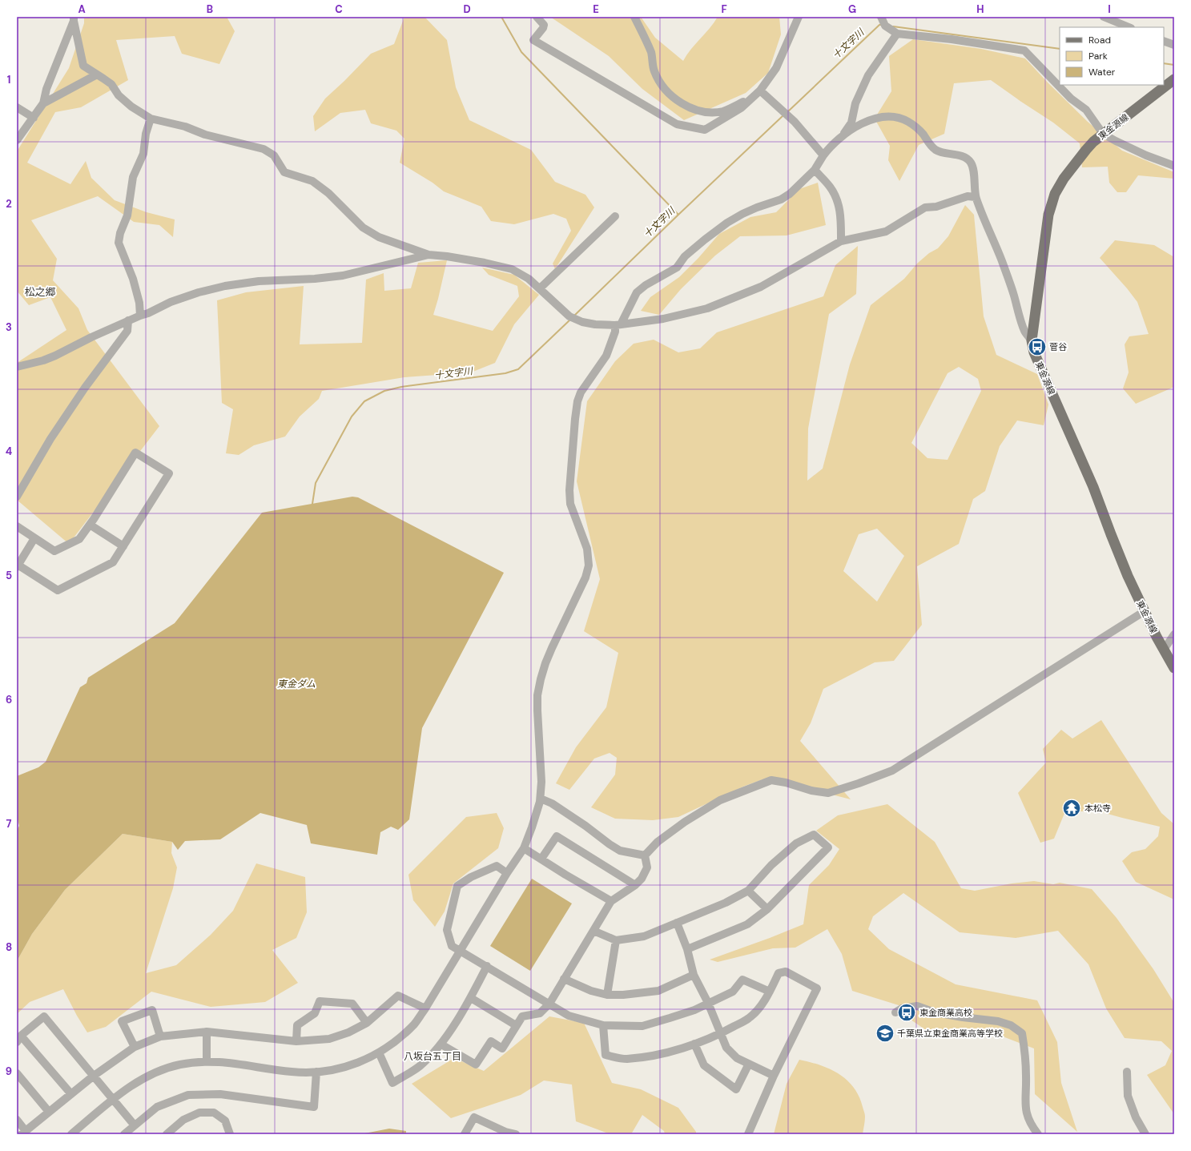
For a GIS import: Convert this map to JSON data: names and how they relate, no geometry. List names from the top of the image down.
{
  "streets": {
    "main road": ["東金源線"]
  },
  "districts": ["松之郷", "八坂台五丁目"],
  "water": ["十文字川", "東金ダム"],
  "places": {
    "bus stop": ["菅谷", "東金商業高校"],
    "temple": ["本松寺"],
    "school or university": ["千葉県立東金商業高等学校"]
  },
  "legend": ["Road", "Park", "Water"],
  "grid": {
    "columns": [
      "A",
      "B",
      "C",
      "D",
      "E",
      "F",
      "G",
      "H",
      "I"
    ],
    "rows": [
      "1",
      "2",
      "3",
      "4",
      "5",
      "6",
      "7",
      "8",
      "9"
    ]
  }
}
